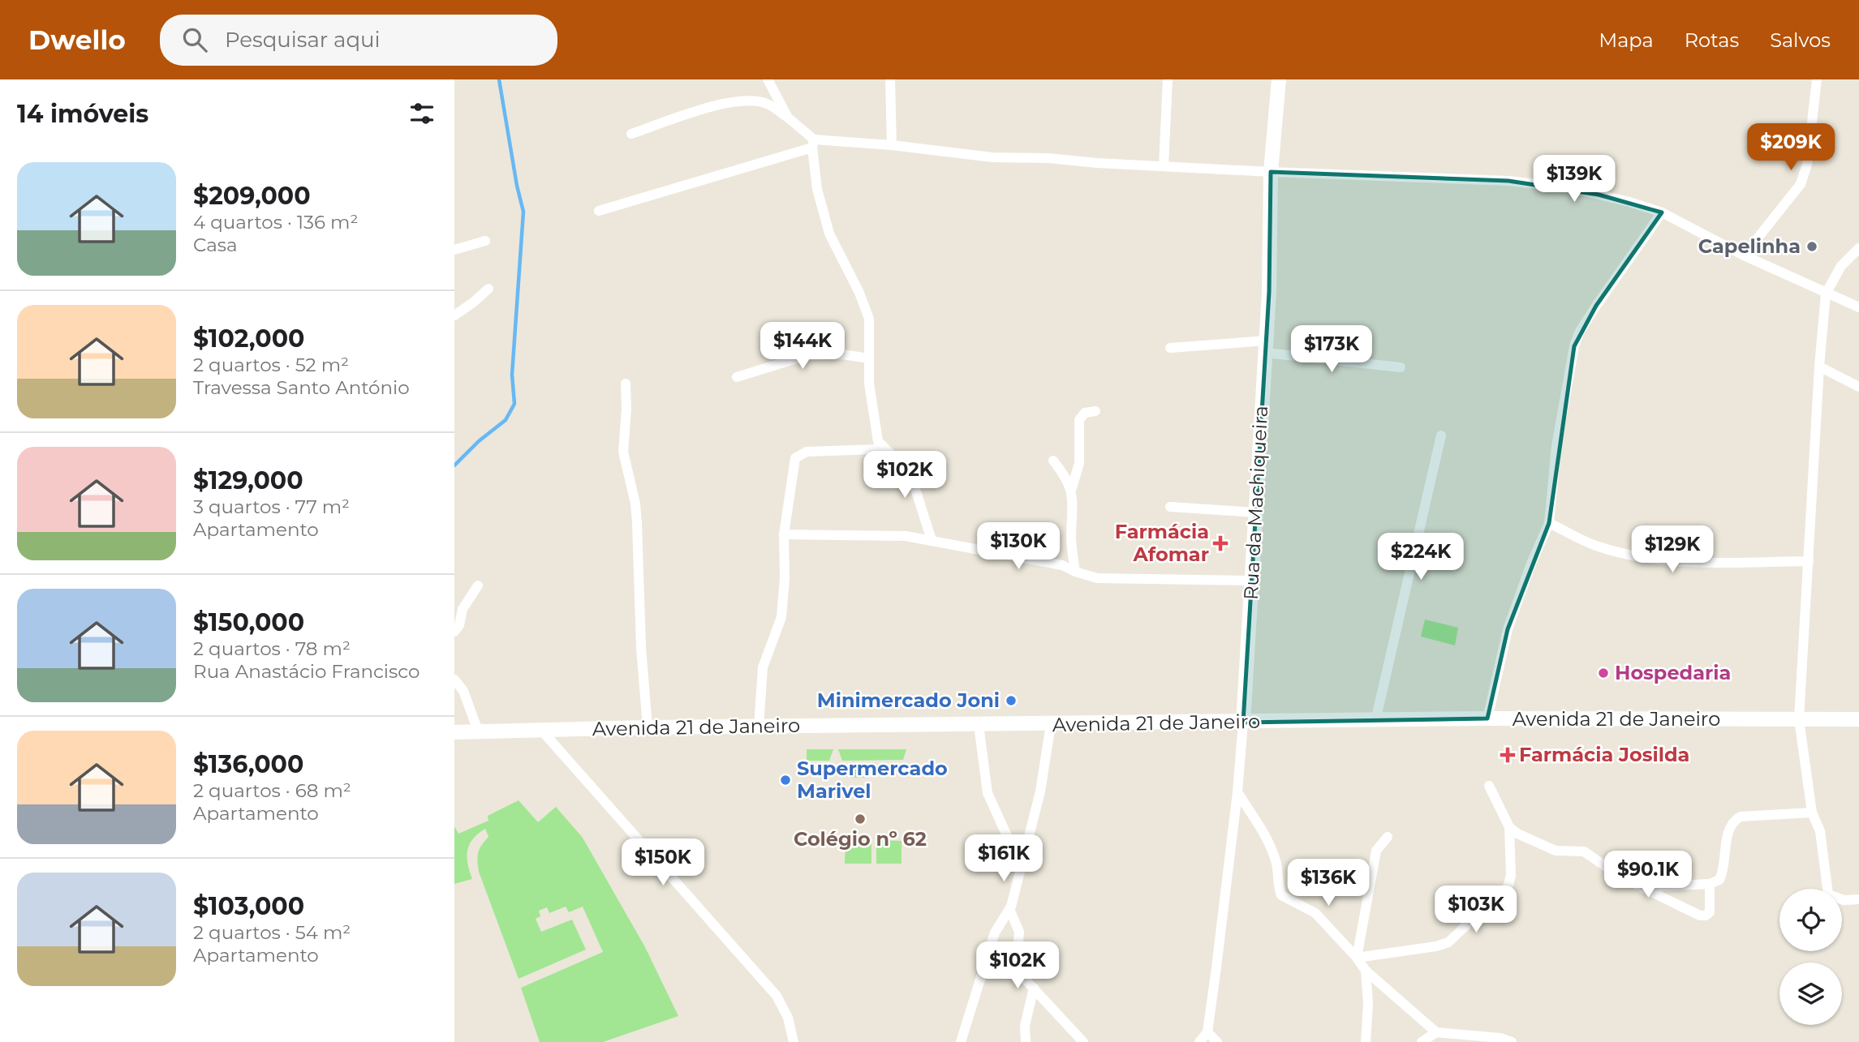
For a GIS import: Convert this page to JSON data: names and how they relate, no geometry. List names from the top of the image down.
{
  "streets": {
    "main road": ["Rua da Machiqueira", "Avenida 21 de Janeiro"]
  },
  "crossings": [
    ["Rua da Machiqueira", "Avenida 21 de Janeiro"]
  ],
  "places": {
    "other": [
      "Capelinha",
      "Hospedaria",
      "Minimercado Joni",
      "Supermercado Marivel",
      "Colégio nº 62"
    ],
    "health": ["Farmácia Afomar", "Farmácia Josilda"]
  },
  "page": {
    "header": "Dwello",
    "search": "Pesquisar aqui",
    "nav": ["Mapa", "Rotas", "Salvos"],
    "heading": "14 imóveis",
    "price": [
      "$209K",
      "$139K",
      "$144K",
      "$173K",
      "$102K",
      "$130K",
      "$129K",
      "$224K",
      "$161K",
      "$150K",
      "$90.1K",
      "$136K",
      "$103K",
      "$102K"
    ],
    "list": [
      {
        "name": "$209,000",
        "note": "4 quartos · 136 m² · Casa"
      },
      {
        "name": "$102,000",
        "note": "2 quartos · 52 m² · Travessa Santo António"
      },
      {
        "name": "$129,000",
        "note": "3 quartos · 77 m² · Apartamento"
      },
      {
        "name": "$150,000",
        "note": "2 quartos · 78 m² · Rua Anastácio Francisco"
      },
      {
        "name": "$136,000",
        "note": "2 quartos · 68 m² · Apartamento"
      },
      {
        "name": "$103,000",
        "note": "2 quartos · 54 m² · Apartamento"
      }
    ]
  }
}
